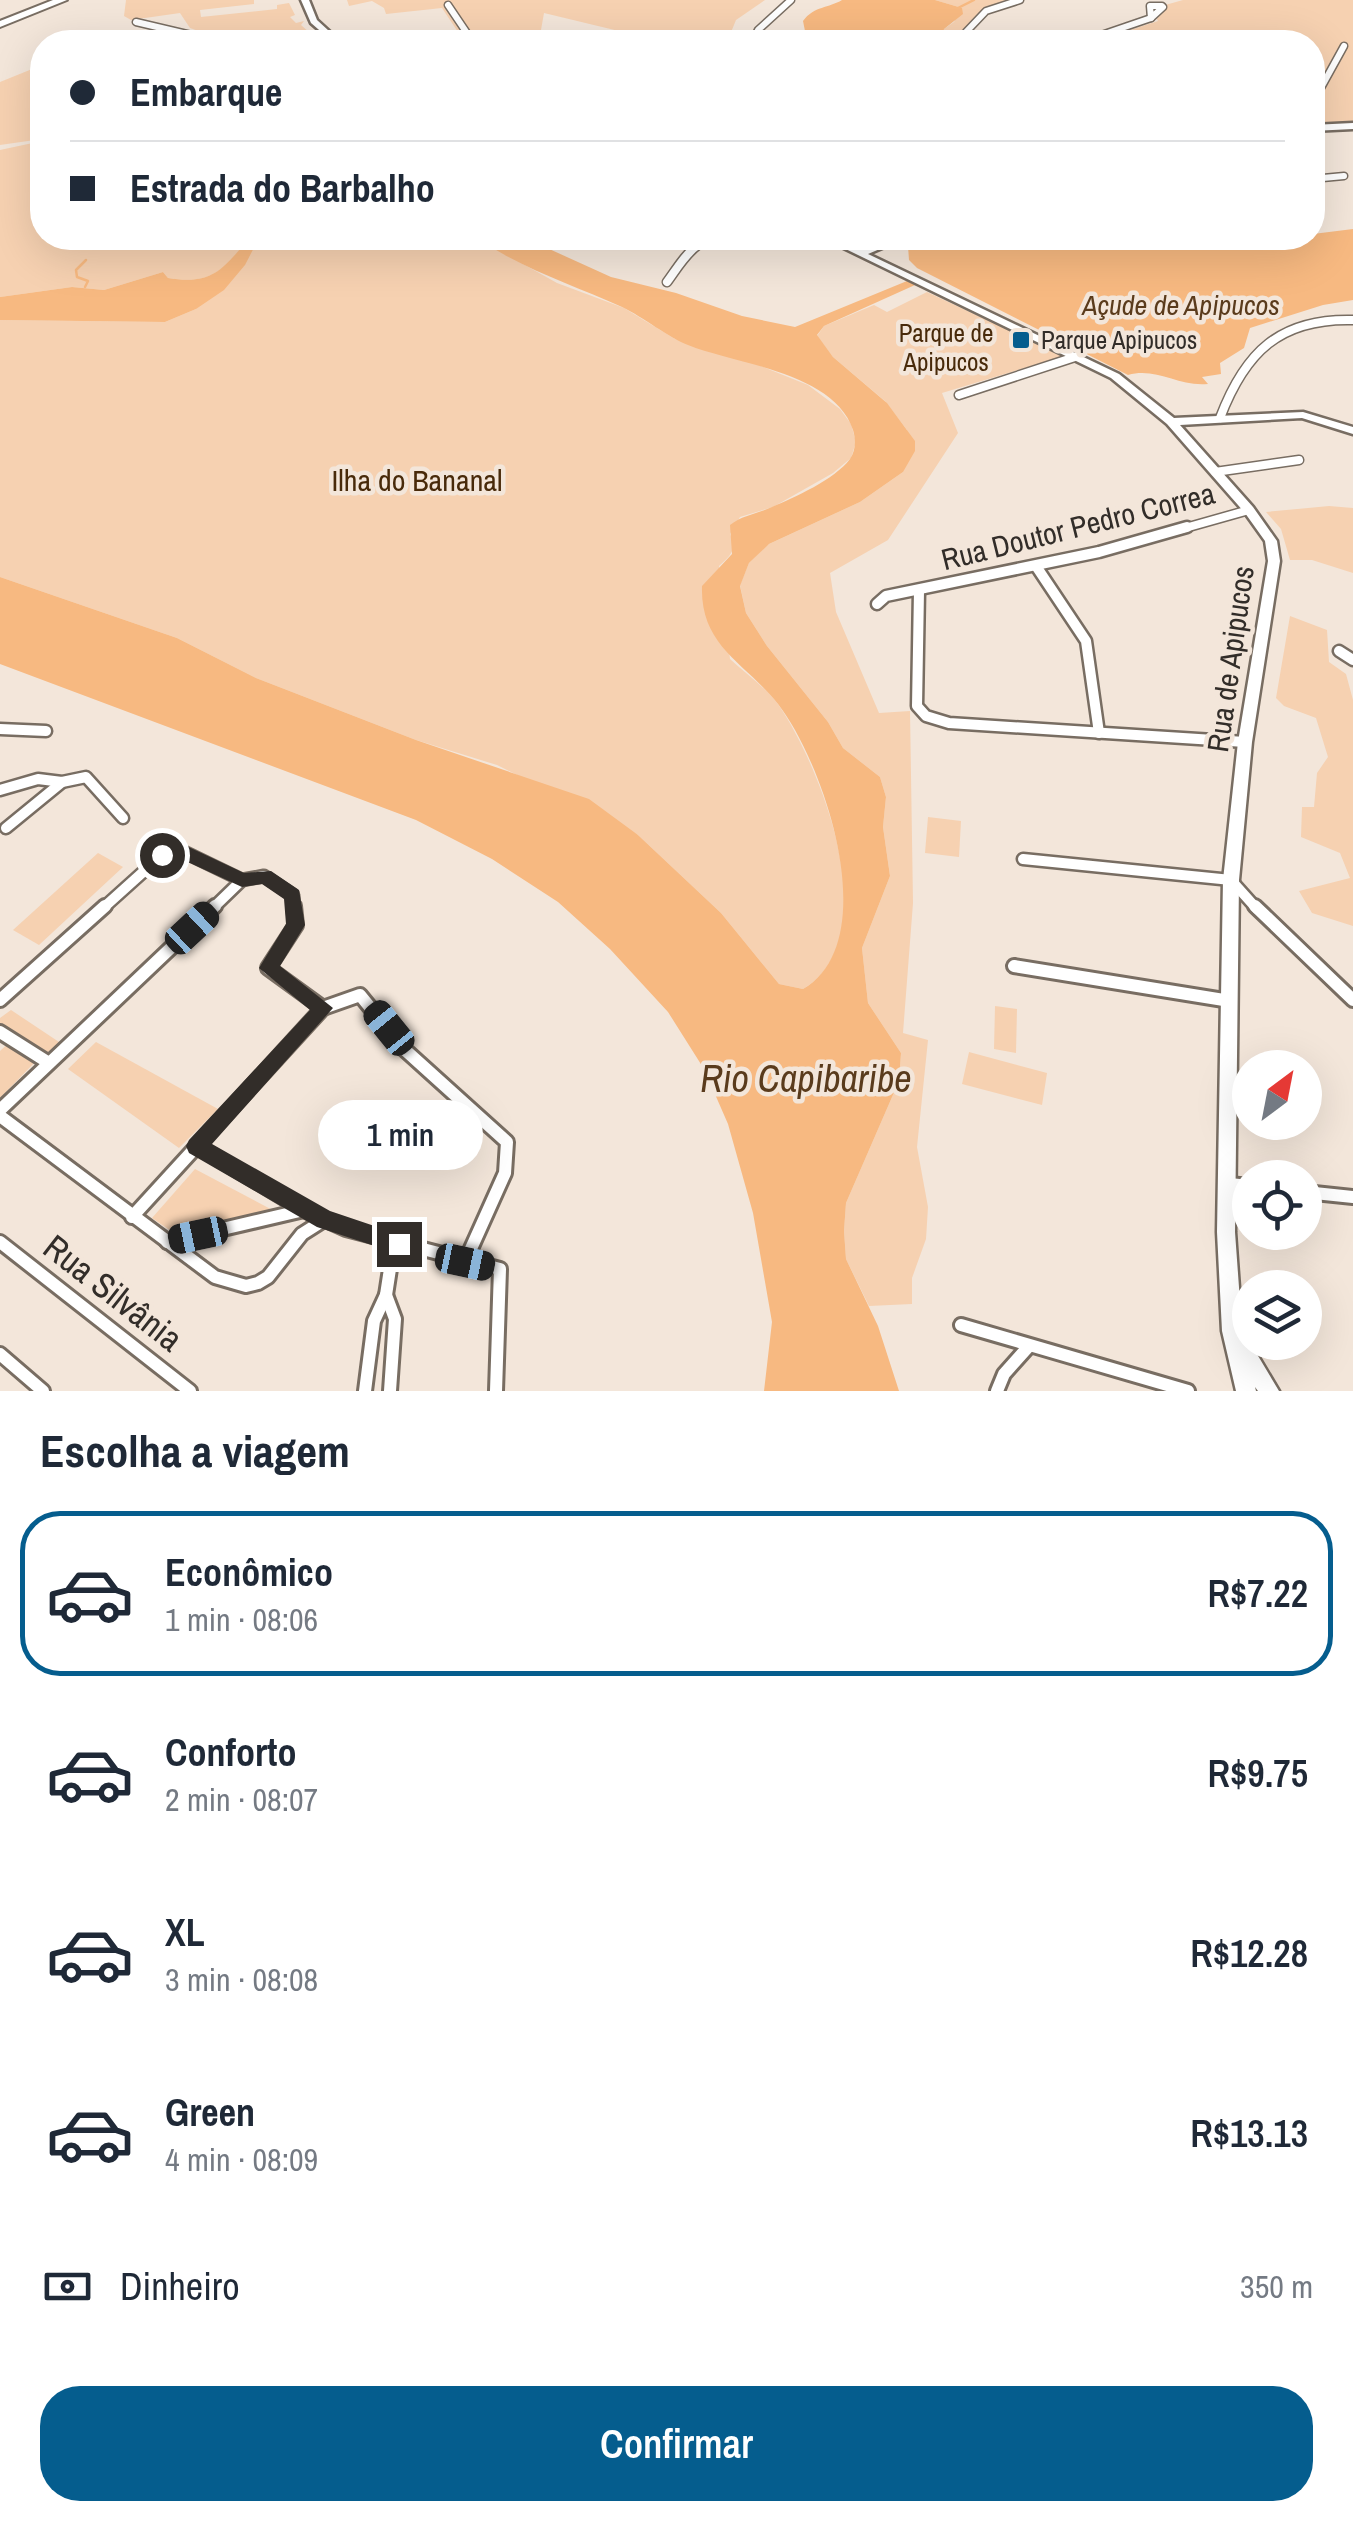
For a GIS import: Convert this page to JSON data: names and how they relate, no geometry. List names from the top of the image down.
{
  "streets": {
    "main road": ["Rua de Apipucos"],
    "street": ["Rua Doutor Pedro Correa", "Rua Silvânia"]
  },
  "crossings": [
    ["Rua Doutor Pedro Correa", "Rua de Apipucos"]
  ],
  "water": ["Açude de Apipucos", "Rio Capibaribe"],
  "parks": ["Parque de Apipucos", "Ilha do Bananal"],
  "places": {
    "transit": ["Parque Apipucos"]
  },
  "north": "top right",
  "page": {
    "banner": ["Embarque", "Estrada do Barbalho"],
    "bubble": "1 min",
    "heading": "Escolha a viagem",
    "list": [
      {
        "name": "Econômico",
        "note": "1 min · 08:06",
        "value": "R$7.22"
      },
      {
        "name": "Conforto",
        "note": "2 min · 08:07",
        "value": "R$9.75"
      },
      {
        "name": "XL",
        "note": "3 min · 08:08",
        "value": "R$12.28"
      },
      {
        "name": "Green",
        "note": "4 min · 08:09",
        "value": "R$13.13"
      }
    ],
    "pay": ["Dinheiro", "350 m"],
    "buttons": "Confirmar"
  }
}
